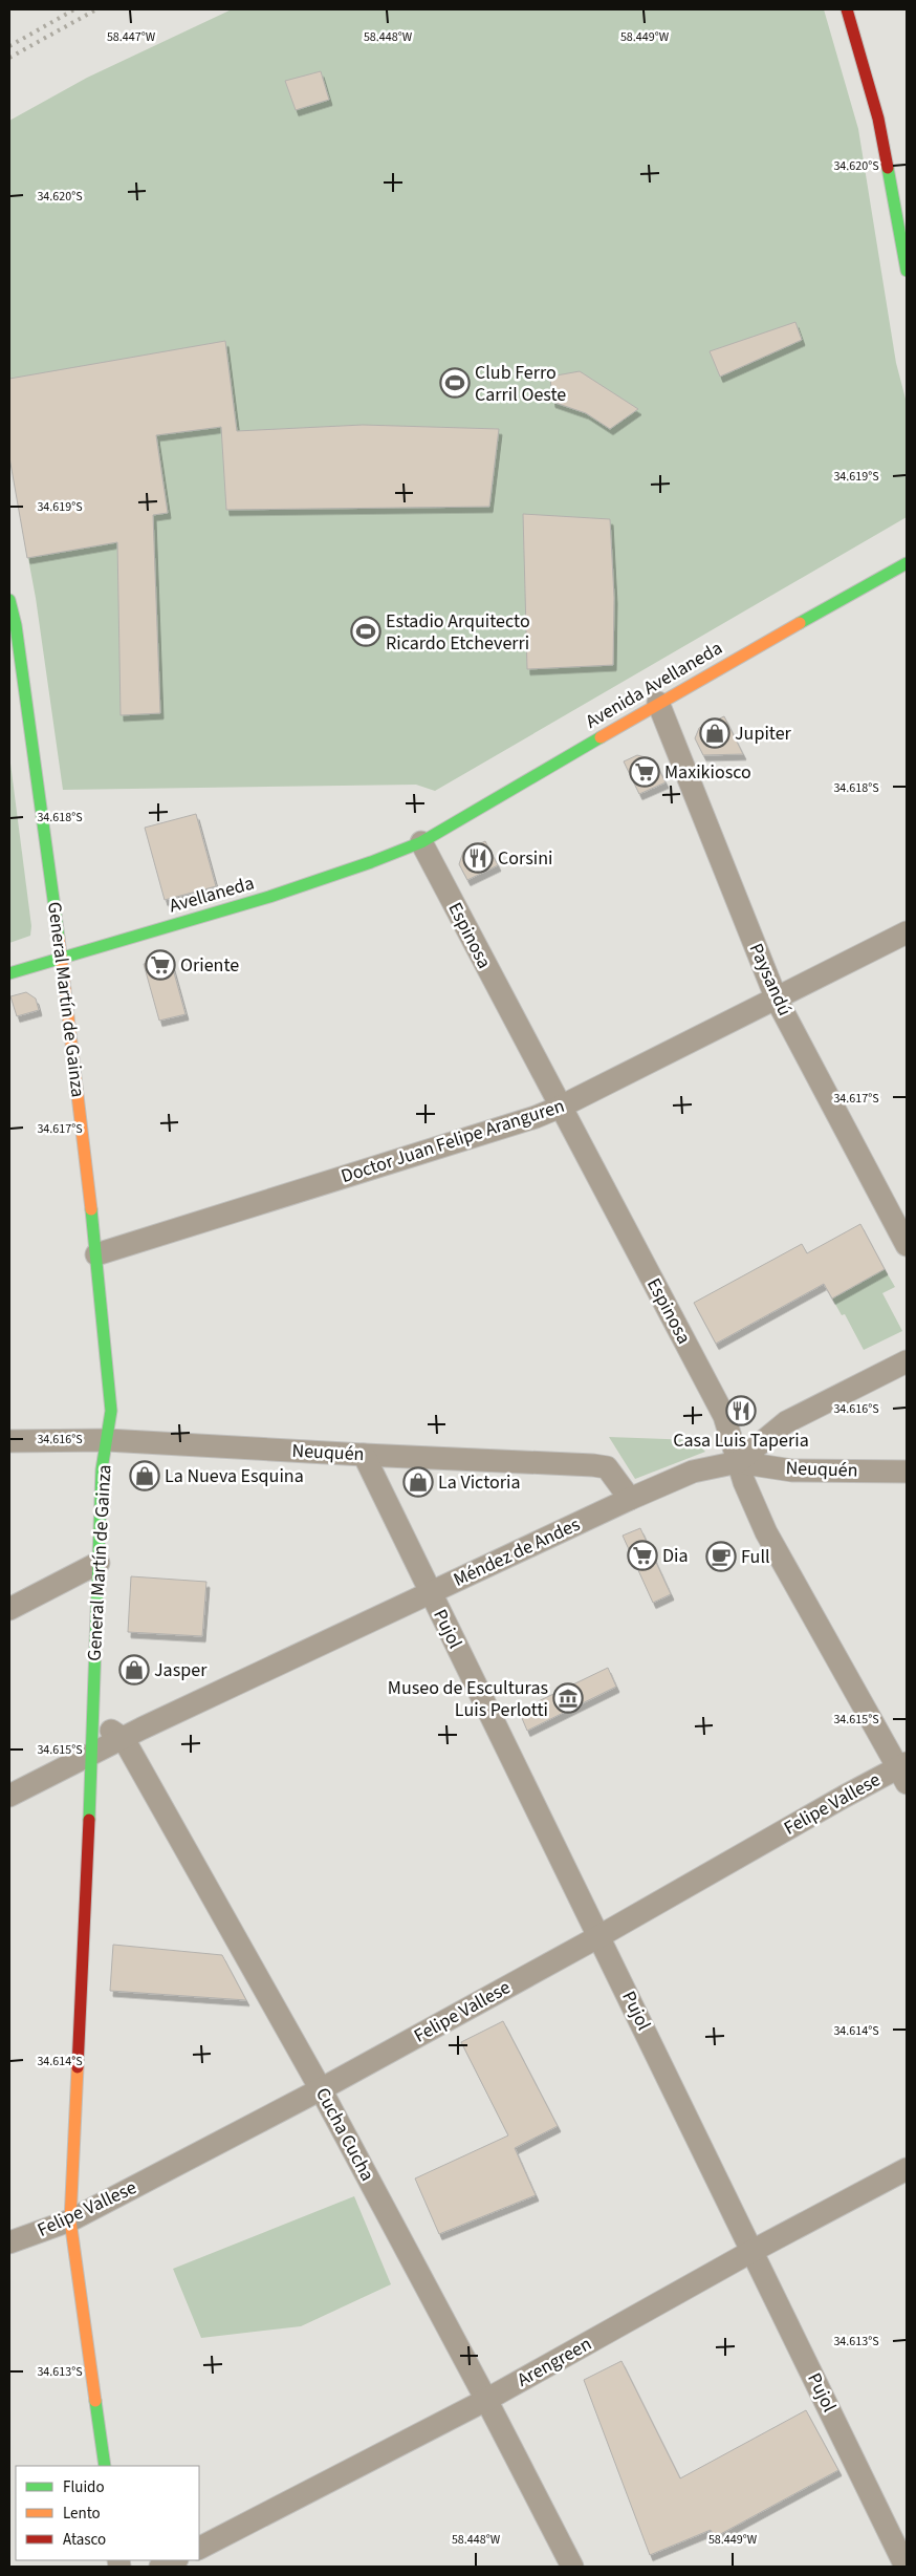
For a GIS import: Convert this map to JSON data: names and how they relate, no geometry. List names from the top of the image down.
{
  "streets": {
    "street": [
      "Avenida Avellaneda",
      "Avellaneda",
      "Espinosa",
      "Paysandú",
      "General Martín de Gainza",
      "Doctor Juan Felipe Aranguren",
      "Neuquén",
      "Méndez de Andes",
      "Pujol",
      "Felipe Vallese",
      "Cucha Cucha",
      "Arengreen"
    ]
  },
  "crossings": [
    ["Avenida Avellaneda", "Avellaneda"],
    ["Avenida Avellaneda", "Espinosa"],
    ["Avenida Avellaneda", "Paysandú"],
    ["Avellaneda", "Espinosa"],
    ["Avellaneda", "General Martín de Gainza"],
    ["Espinosa", "Doctor Juan Felipe Aranguren"],
    ["Espinosa", "Neuquén"],
    ["Espinosa", "Méndez de Andes"],
    ["Espinosa", "Felipe Vallese"],
    ["Paysandú", "Doctor Juan Felipe Aranguren"],
    ["General Martín de Gainza", "Doctor Juan Felipe Aranguren"],
    ["General Martín de Gainza", "Neuquén"],
    ["General Martín de Gainza", "Méndez de Andes"],
    ["General Martín de Gainza", "Felipe Vallese"],
    ["General Martín de Gainza", "Cucha Cucha"],
    ["Neuquén", "Méndez de Andes"],
    ["Neuquén", "Pujol"],
    ["Méndez de Andes", "Pujol"],
    ["Méndez de Andes", "Cucha Cucha"],
    ["Pujol", "Felipe Vallese"],
    ["Pujol", "Arengreen"],
    ["Felipe Vallese", "Cucha Cucha"],
    ["Cucha Cucha", "Arengreen"]
  ],
  "places": {
    "sports": ["Club Ferro Carril Oeste", "Estadio Arquitecto Ricardo Etcheverri"],
    "shop": [
      "Jupiter",
      "La Nueva Esquina",
      "La Victoria",
      "Jasper"
    ],
    "supermarket": ["Maxikiosco", "Oriente", "Dia"],
    "restaurant": ["Corsini", "Casa Luis Taperia"],
    "cafe": ["Full"],
    "museum": ["Museo de Esculturas Luis Perlotti"]
  },
  "legend": ["Fluido", "Lento", "Atasco"],
  "coordinates": [
    "58.447°W",
    "58.448°W",
    "58.449°W",
    "34.620°S",
    "34.619°S",
    "34.618°S",
    "34.617°S",
    "34.616°S",
    "34.615°S",
    "34.614°S",
    "34.613°S"
  ]
}
